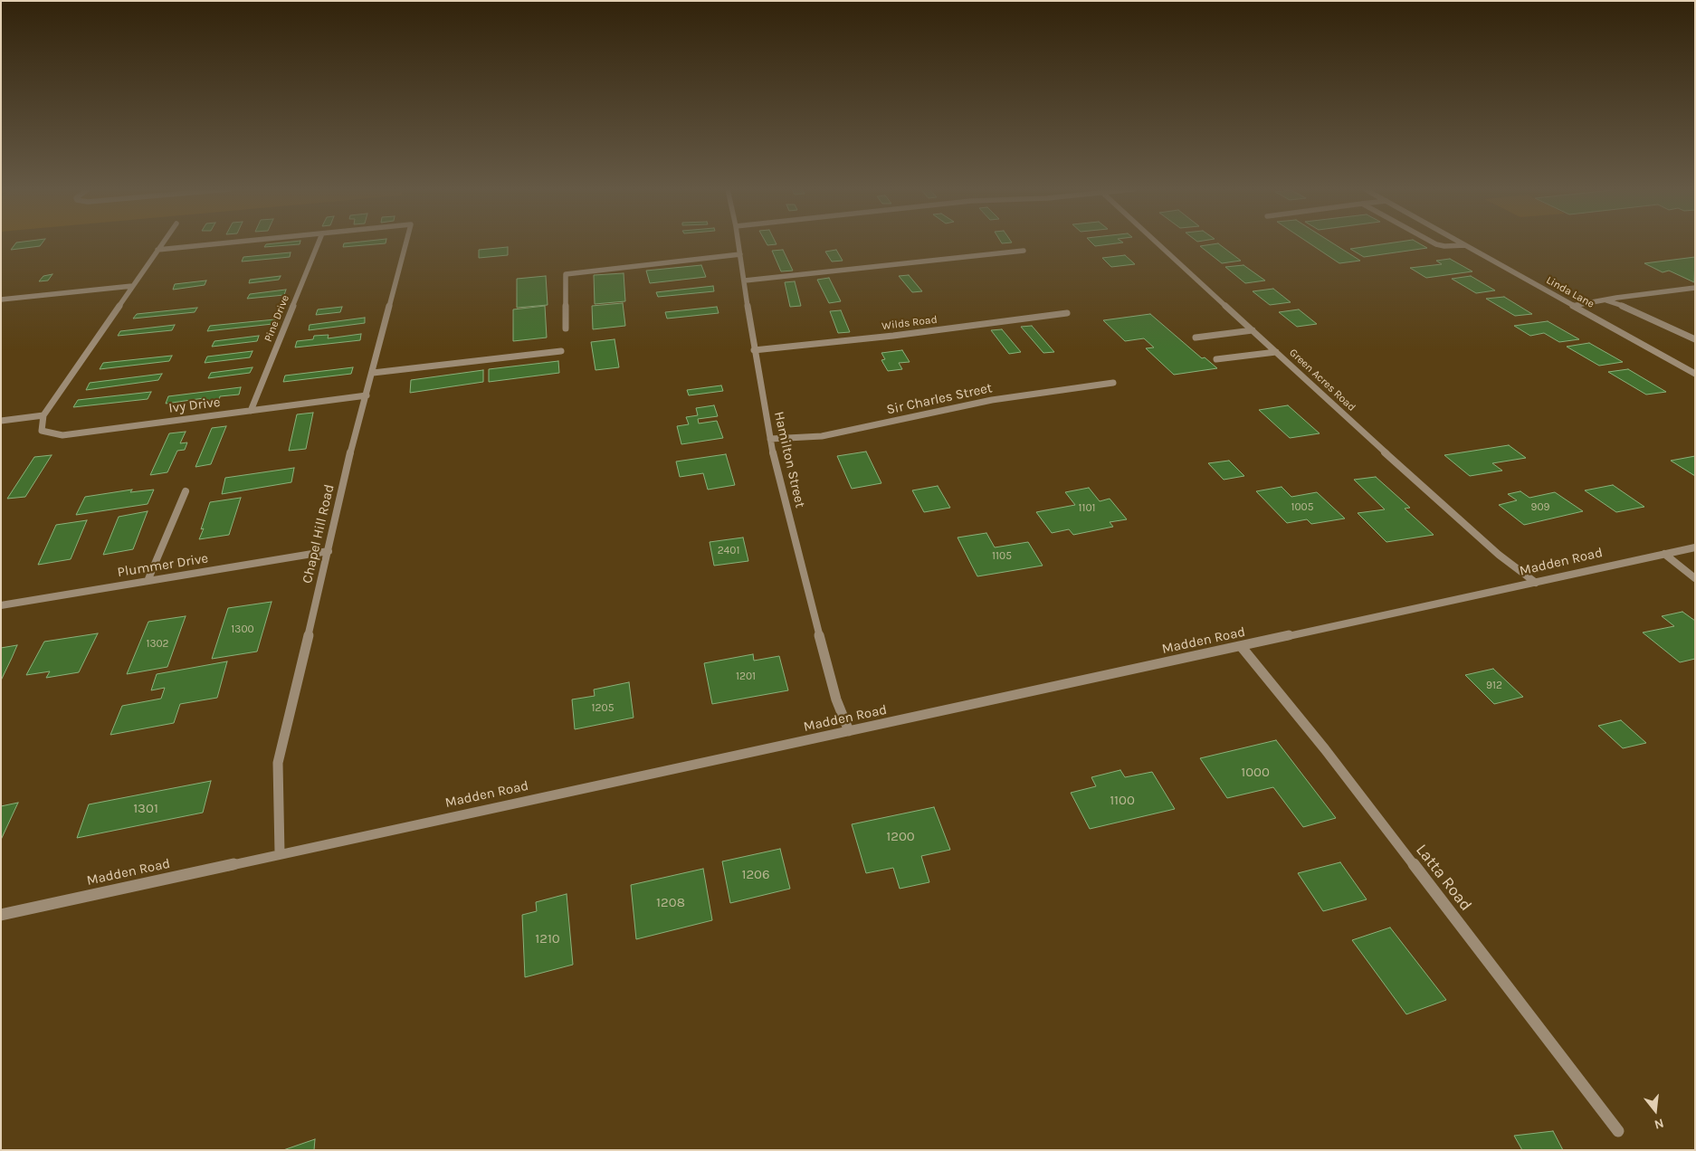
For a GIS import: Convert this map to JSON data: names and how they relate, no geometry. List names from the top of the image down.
{
  "streets": {
    "street": [
      "Linda Lane",
      "Pine Drive",
      "Wilds Road",
      "Green Acres Road",
      "Sir Charles Street",
      "Ivy Drive",
      "Hamilton Street",
      "Chapel Hill Road",
      "Madden Road",
      "Plummer Drive",
      "Latta Road"
    ]
  },
  "crossings": [
    ["Pine Drive", "Ivy Drive"],
    ["Wilds Road", "Hamilton Street"],
    ["Green Acres Road", "Madden Road"],
    ["Sir Charles Street", "Hamilton Street"],
    ["Ivy Drive", "Chapel Hill Road"],
    ["Hamilton Street", "Madden Road"],
    ["Chapel Hill Road", "Madden Road"],
    ["Chapel Hill Road", "Plummer Drive"],
    ["Madden Road", "Latta Road"]
  ],
  "house_numbers": [
    "1005",
    "909",
    "1101",
    "2401",
    "1105",
    "1300",
    "1302",
    "1201",
    "912",
    "1205",
    "1000",
    "1100",
    "1301",
    "1200",
    "1206",
    "1208",
    "1210"
  ],
  "north": "bottom"
}
